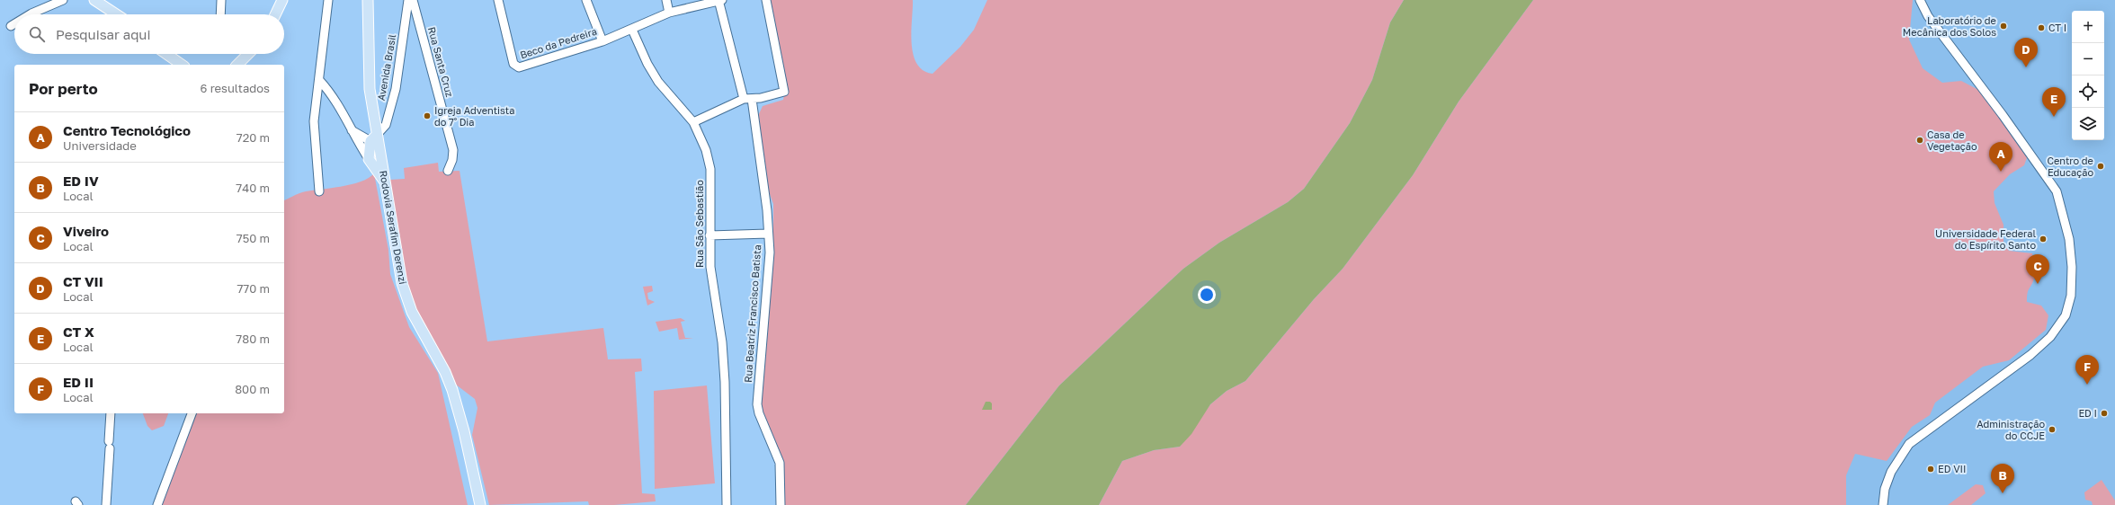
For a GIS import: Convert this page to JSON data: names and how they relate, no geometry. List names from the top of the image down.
{
  "streets": {
    "main road": ["Rodovia Serafim Derenzi"],
    "street": [
      "Beco da Pedreira",
      "Rua Santa Cruz",
      "Avenida Brasil",
      "Rua São Sebastião",
      "Rua Beatriz Francisco Batista"
    ]
  },
  "crossings": [
    ["Beco da Pedreira", "Rua São Sebastião"],
    ["Beco da Pedreira", "Rua Beatriz Francisco Batista"],
    ["Avenida Brasil", "Rodovia Serafim Derenzi"]
  ],
  "places": [
    "Laboratório de Mecânica dos Solos",
    "CT I",
    "Igreja Adventista do 7˚ Dia",
    "Casa de Vegetação",
    "Centro de Educação",
    "Universidade Federal do Espírito Santo",
    "ED I",
    "Administração do CCJE",
    "ED VII"
  ],
  "page": {
    "map_buttons": ["+", "−"],
    "search": "Pesquisar aqui",
    "pins": [
      "D",
      "E",
      "A",
      "C",
      "F",
      "B"
    ],
    "heading": ["Por perto", "6 resultados"],
    "list": [
      {
        "mark": "A",
        "name": "Centro Tecnológico",
        "note": "Universidade",
        "value": "720 m"
      },
      {
        "mark": "B",
        "name": "ED IV",
        "note": "Local",
        "value": "740 m"
      },
      {
        "mark": "C",
        "name": "Viveiro",
        "note": "Local",
        "value": "750 m"
      },
      {
        "mark": "D",
        "name": "CT VII",
        "note": "Local",
        "value": "770 m"
      },
      {
        "mark": "E",
        "name": "CT X",
        "note": "Local",
        "value": "780 m"
      },
      {
        "mark": "F",
        "name": "ED II",
        "note": "Local",
        "value": "800 m"
      }
    ]
  }
}
